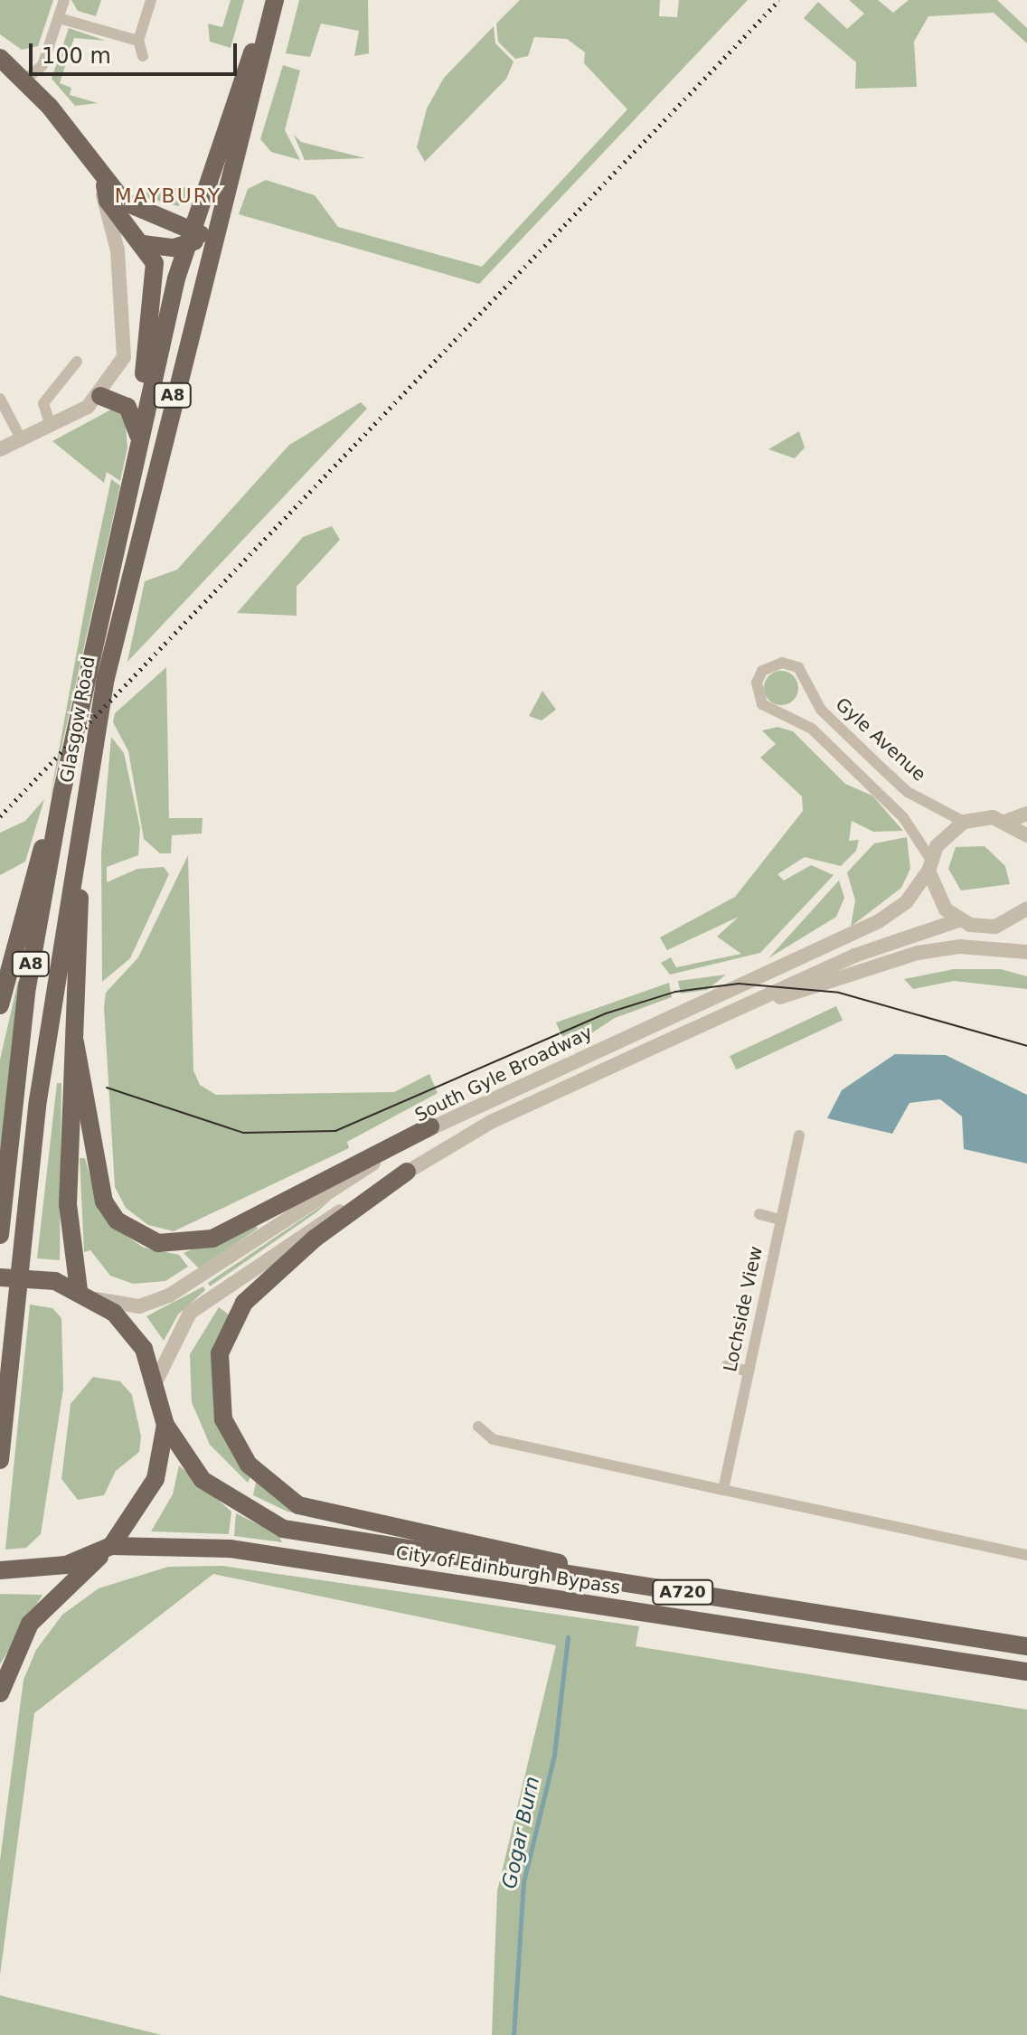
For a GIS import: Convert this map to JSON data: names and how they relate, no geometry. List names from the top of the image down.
{
  "streets": {
    "main road": [
      "A8",
      "Glasgow Road",
      "City of Edinburgh Bypass",
      "A720"
    ],
    "street": ["Gyle Avenue", "South Gyle Broadway", "Lochside View"]
  },
  "crossings": [
    ["A8", "Glasgow Road"],
    ["Gyle Avenue", "South Gyle Broadway"],
    ["South Gyle Broadway", "A720"],
    ["City of Edinburgh Bypass", "A720"]
  ],
  "districts": ["MAYBURY"],
  "water": ["Gogar Burn"],
  "scale_bar": "100 m"
}
